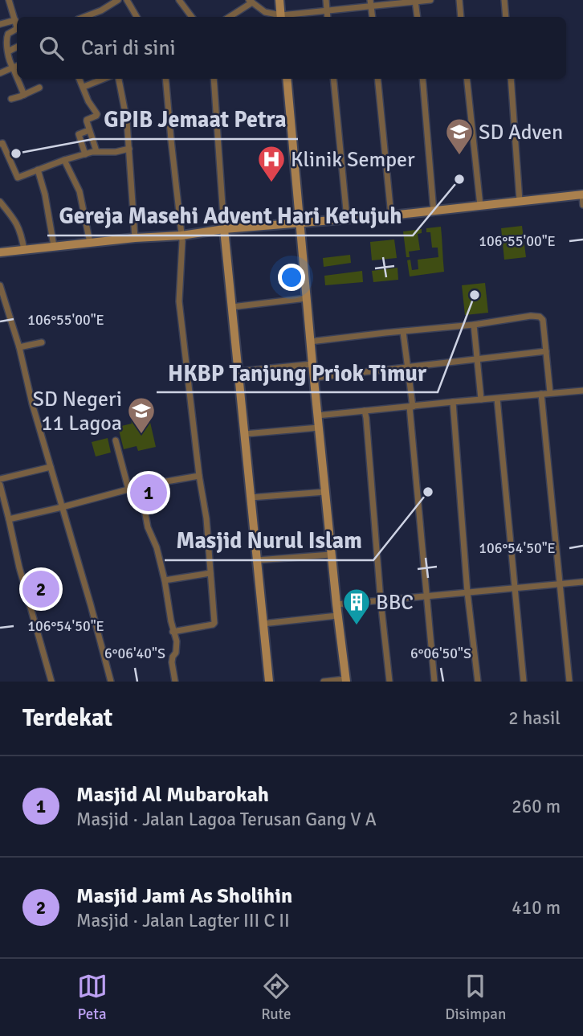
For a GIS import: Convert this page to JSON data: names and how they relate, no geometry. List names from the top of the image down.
{
  "places": {
    "other": [
      "GPIB Jemaat Petra",
      "Gereja Masehi Advent Hari Ketujuh",
      "HKBP Tanjung Priok Timur",
      "Masjid Nurul Islam"
    ],
    "school or university": ["SD Adven", "SD Negeri 11 Lagoa"],
    "hospital": ["Klinik Semper"],
    "building": ["BBC"]
  },
  "page": {
    "search": "Cari di sini",
    "pins": ["1", "2"],
    "heading": ["Terdekat", "2 hasil"],
    "list": [
      {
        "mark": "1",
        "name": "Masjid Al Mubarokah",
        "note": "Masjid · Jalan Lagoa Terusan Gang V A",
        "value": "260 m"
      },
      {
        "mark": "2",
        "name": "Masjid Jami As Sholihin",
        "note": "Masjid · Jalan Lagter III C II",
        "value": "410 m"
      }
    ],
    "nav": ["Peta", "Rute", "Disimpan"]
  },
  "coordinates": [
    "106°55'00\"E",
    "106°54'50\"E",
    "6°06'40\"S",
    "6°06'50\"S"
  ]
}
